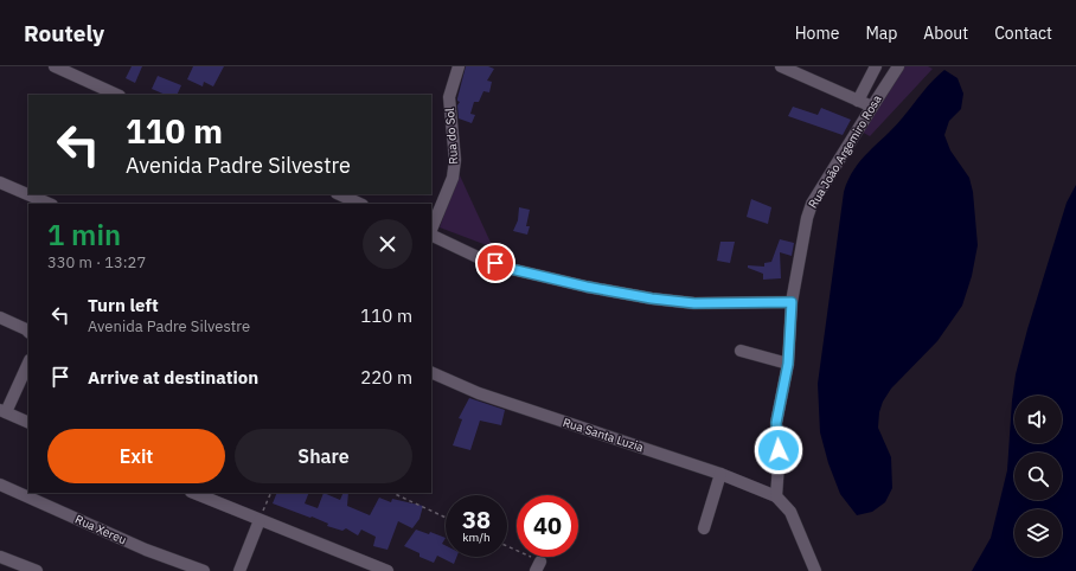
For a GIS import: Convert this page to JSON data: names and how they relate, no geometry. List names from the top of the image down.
{
  "streets": {
    "street": [
      "Rua do Sol",
      "Rua João Argemiro Rosa",
      "Rua Santa Luzia",
      "Rua Xereu"
    ]
  },
  "crossings": [
    ["Rua João Argemiro Rosa", "Rua Santa Luzia"]
  ],
  "page": {
    "header": "Routely",
    "nav": [
      "Home",
      "Map",
      "About",
      "Contact"
    ],
    "turn": ["110 m", "Avenida Padre Silvestre"],
    "heading": ["1 min", "330 m · 13:27"],
    "list": [
      {
        "name": "Turn left",
        "note": "Avenida Padre Silvestre",
        "value": "110 m"
      },
      {
        "name": "Arrive at destination",
        "value": "220 m"
      }
    ],
    "buttons": ["Exit", "Share"],
    "speed": "38 km/h",
    "limit": "40"
  }
}
